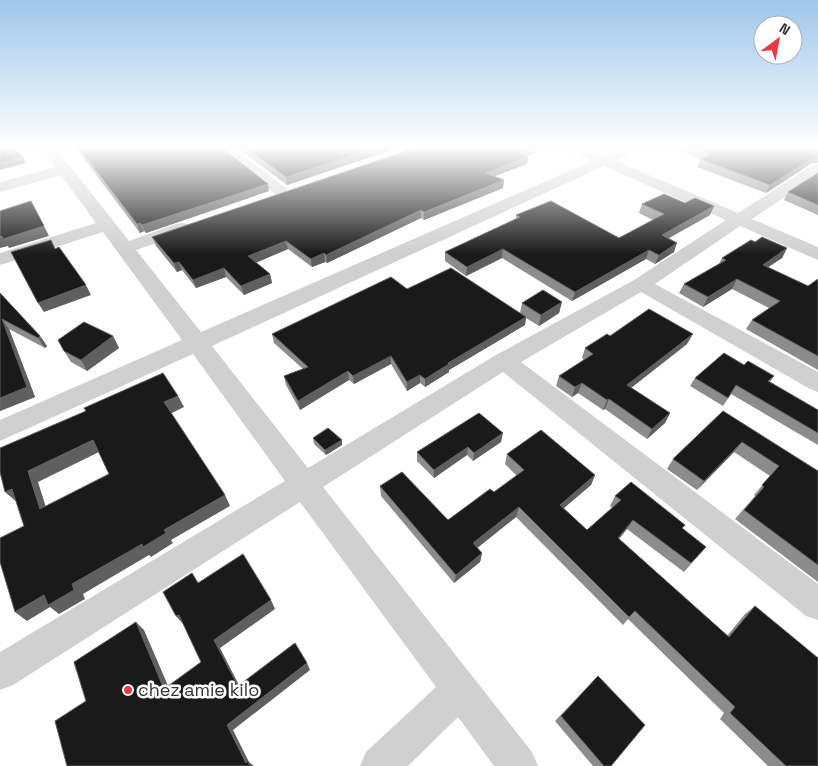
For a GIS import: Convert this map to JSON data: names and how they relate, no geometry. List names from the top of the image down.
{
  "places": ["chez amie kilo"],
  "north": "top right"
}
